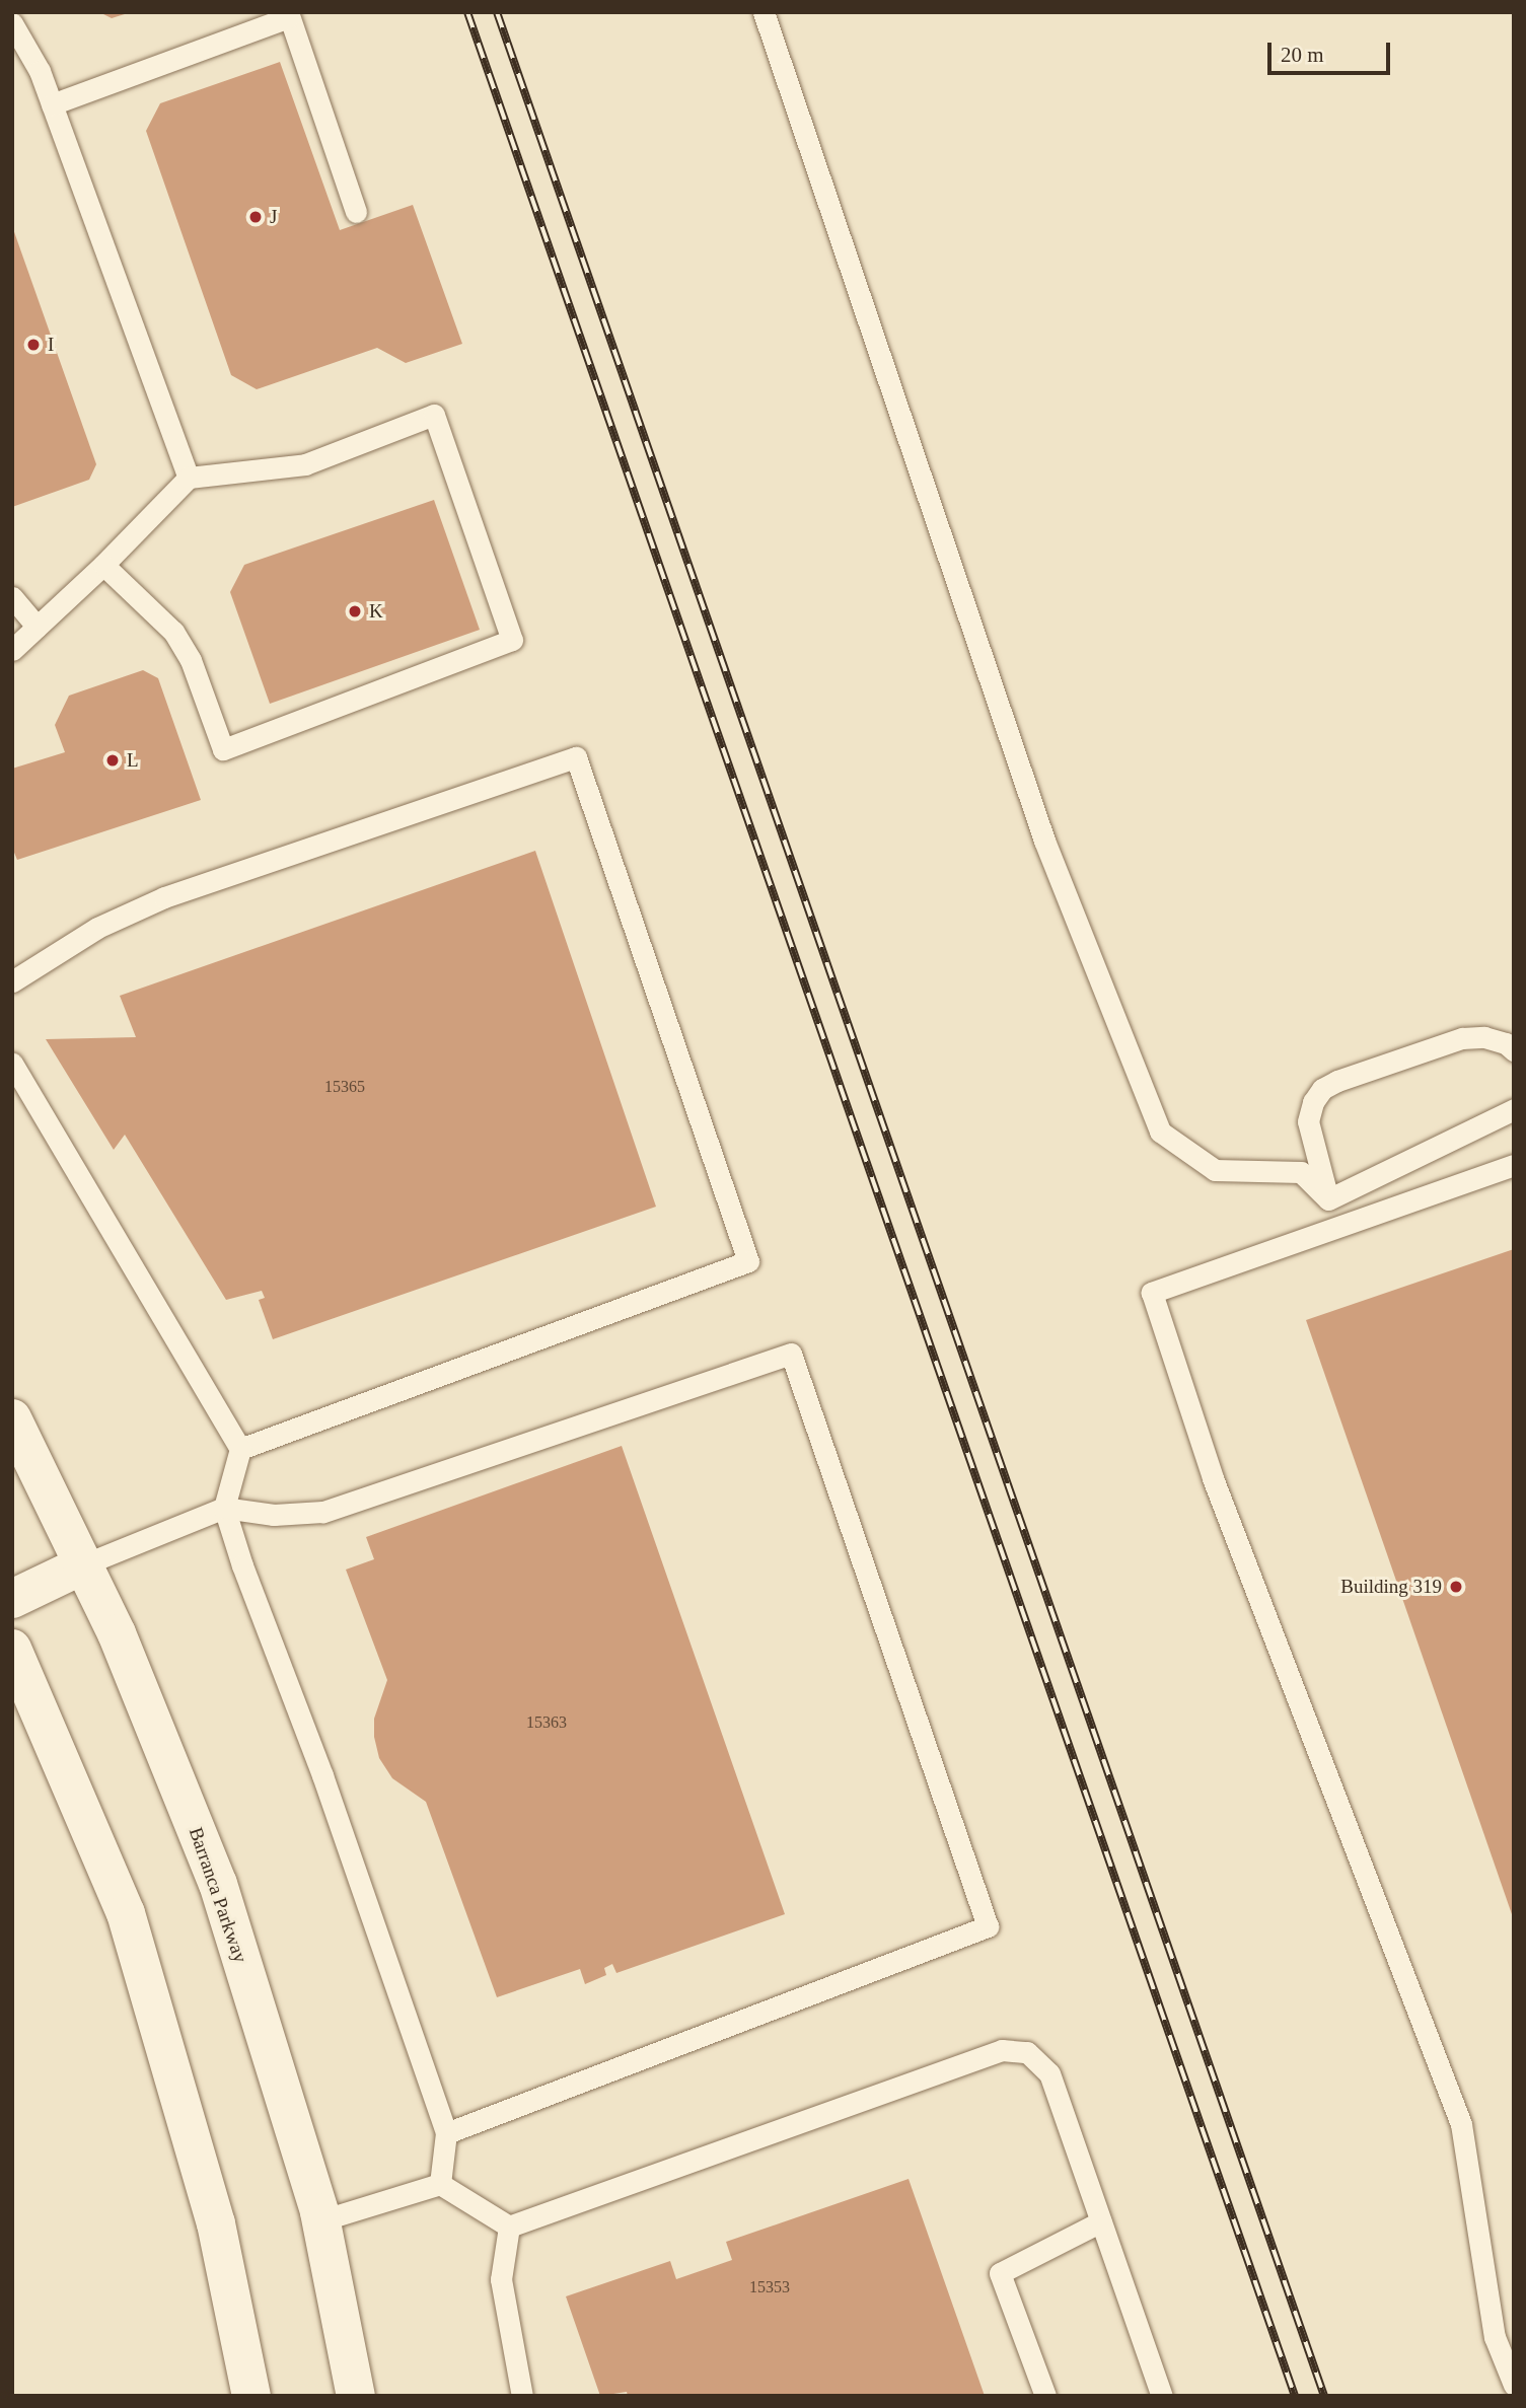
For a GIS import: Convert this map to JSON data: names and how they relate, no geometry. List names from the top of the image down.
{
  "streets": {
    "main road": ["Barranca Parkway"]
  },
  "places": [
    "J",
    "I",
    "K",
    "L",
    "Building 319"
  ],
  "house_numbers": ["15365", "15363", "15353"],
  "scale_bar": "20 m"
}
